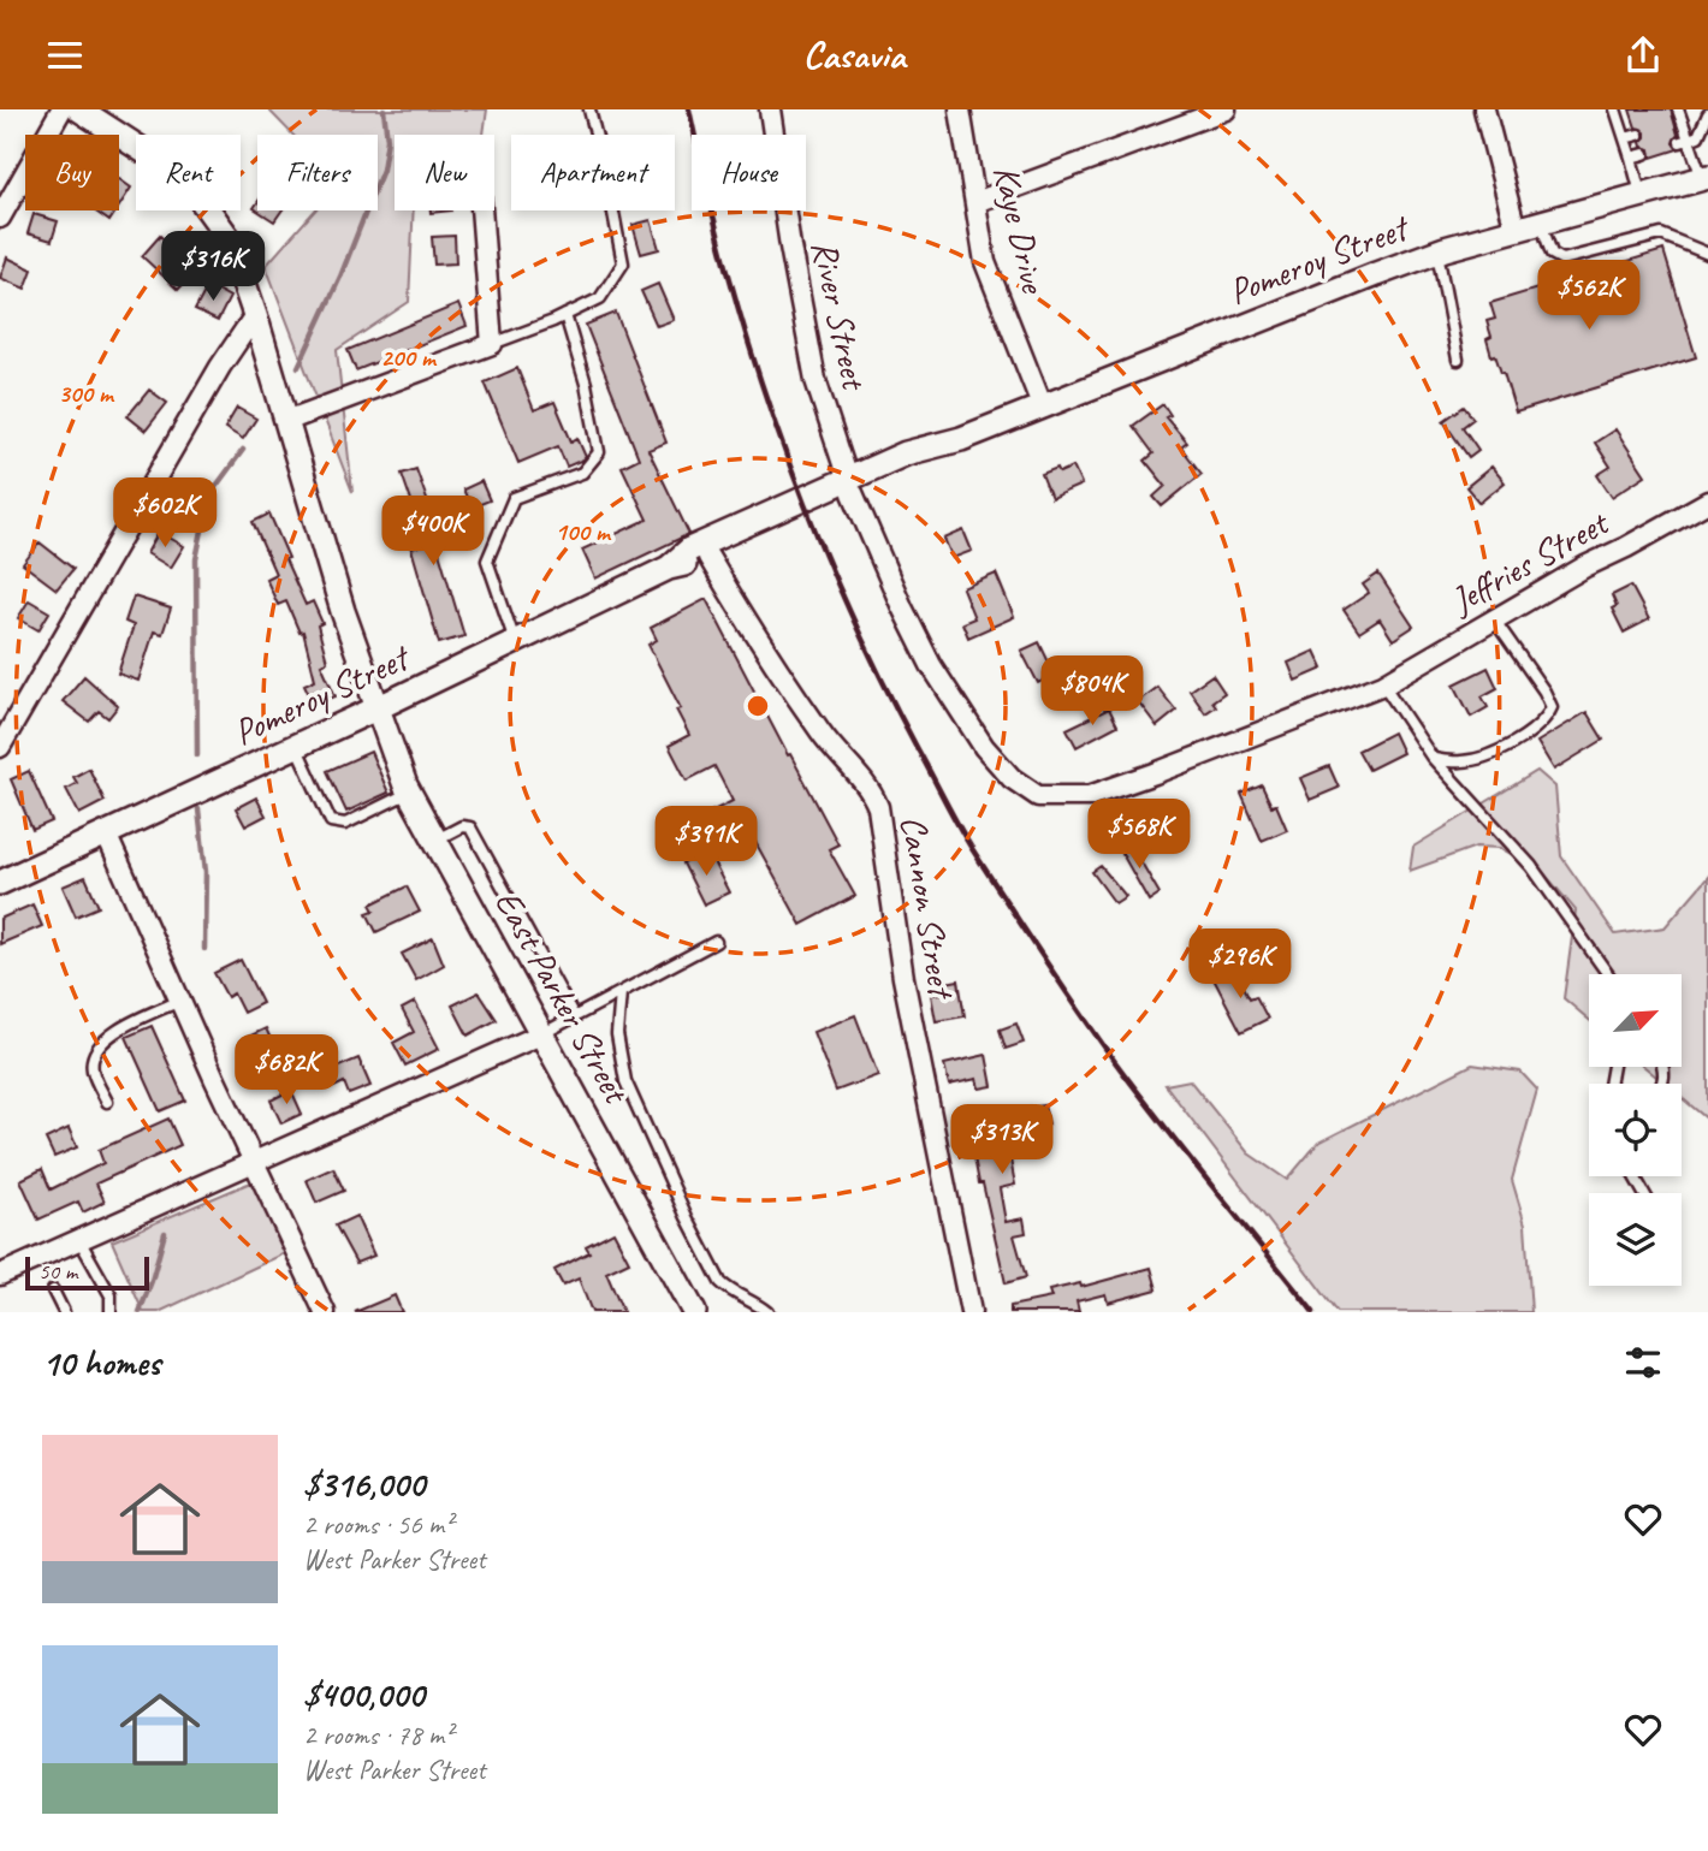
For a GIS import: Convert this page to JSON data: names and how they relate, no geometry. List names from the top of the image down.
{
  "streets": {
    "street": [
      "Kaye Drive",
      "Pomeroy Street",
      "River Street",
      "Jeffries Street",
      "Cannon Street",
      "East Parker Street"
    ]
  },
  "crossings": [
    ["Kaye Drive", "Pomeroy Street"],
    ["Pomeroy Street", "River Street"],
    ["Pomeroy Street", "Cannon Street"],
    ["Pomeroy Street", "East Parker Street"],
    ["River Street", "Jeffries Street"]
  ],
  "scale_bar": "50 m",
  "north": "top right",
  "page": {
    "header": "Casavia",
    "chip": [
      "Buy",
      "Rent",
      "Filters",
      "New",
      "Apartment",
      "House"
    ],
    "price": [
      "$316K",
      "$562K",
      "$602K",
      "$400K",
      "$804K",
      "$568K",
      "$391K",
      "$296K",
      "$682K",
      "$313K"
    ],
    "scale": "50 m",
    "heading": "10 homes",
    "list": [
      {
        "name": "$316,000",
        "note": "2 rooms · 56 m² · West Parker Street"
      },
      {
        "name": "$400,000",
        "note": "2 rooms · 78 m² · West Parker Street"
      }
    ]
  },
  "rings": ["200 m", "300 m", "100 m"]
}
